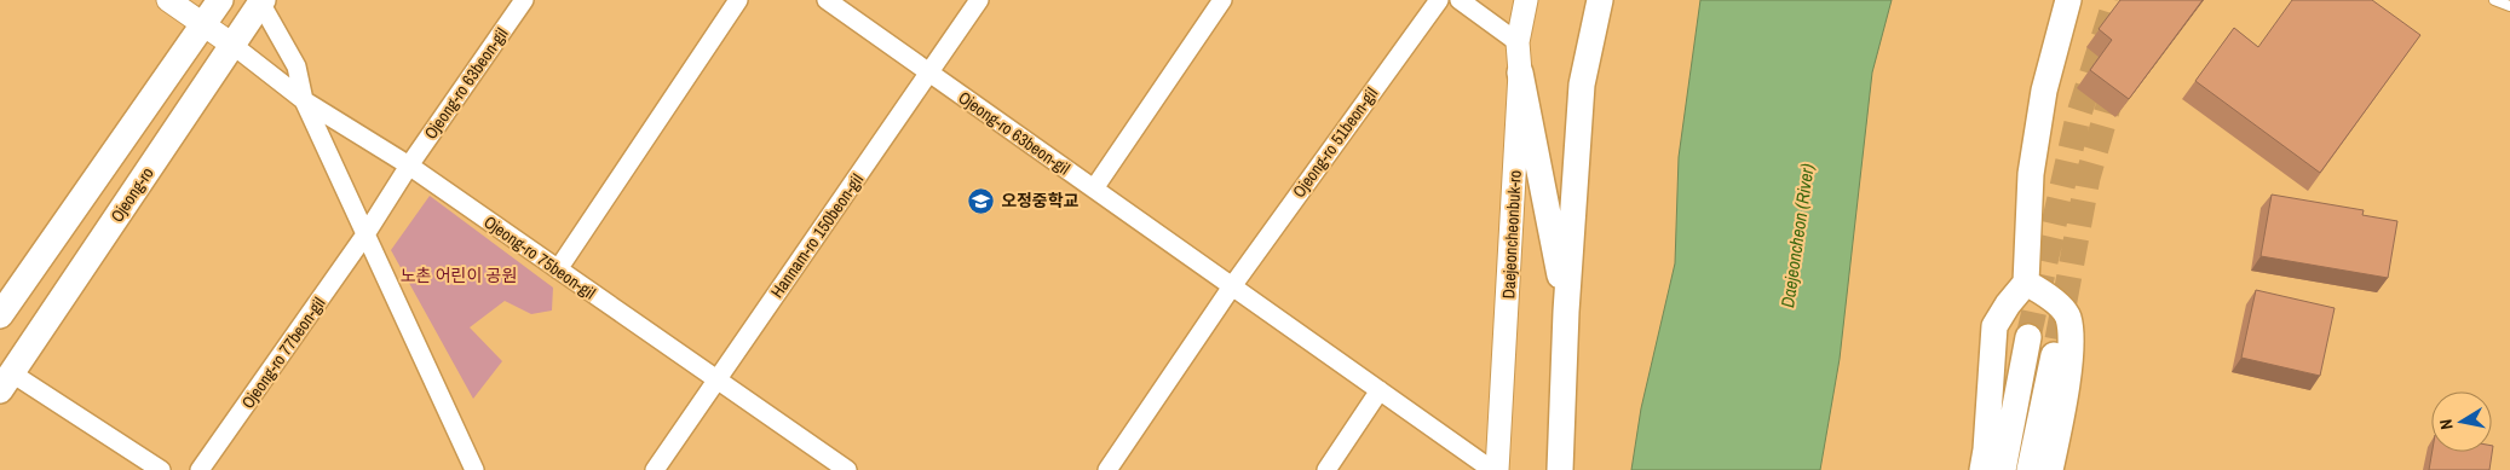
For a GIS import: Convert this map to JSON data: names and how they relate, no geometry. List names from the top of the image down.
{
  "streets": {
    "main road": ["Ojeong-ro"],
    "street": [
      "Ojeong-ro 63beon-gil",
      "Ojeong-ro 51beon-gil",
      "Daejeoncheonbuk-ro",
      "Hannam-ro 150beon-gil",
      "Ojeong-ro 75beon-gil",
      "Ojeong-ro 77beon-gil"
    ]
  },
  "crossings": [
    ["Ojeong-ro 63beon-gil", "Ojeong-ro 51beon-gil"],
    ["Ojeong-ro 63beon-gil", "Hannam-ro 150beon-gil"],
    ["Ojeong-ro 63beon-gil", "Ojeong-ro 75beon-gil"],
    ["Ojeong-ro 63beon-gil", "Ojeong-ro 77beon-gil"],
    ["Ojeong-ro", "Ojeong-ro 75beon-gil"],
    ["Hannam-ro 150beon-gil", "Ojeong-ro 75beon-gil"]
  ],
  "water": ["Daejeoncheon (River)"],
  "parks": ["노촌 어린이 공원"],
  "places": {
    "school or university": ["오정중학교"]
  },
  "north": "left"
}
